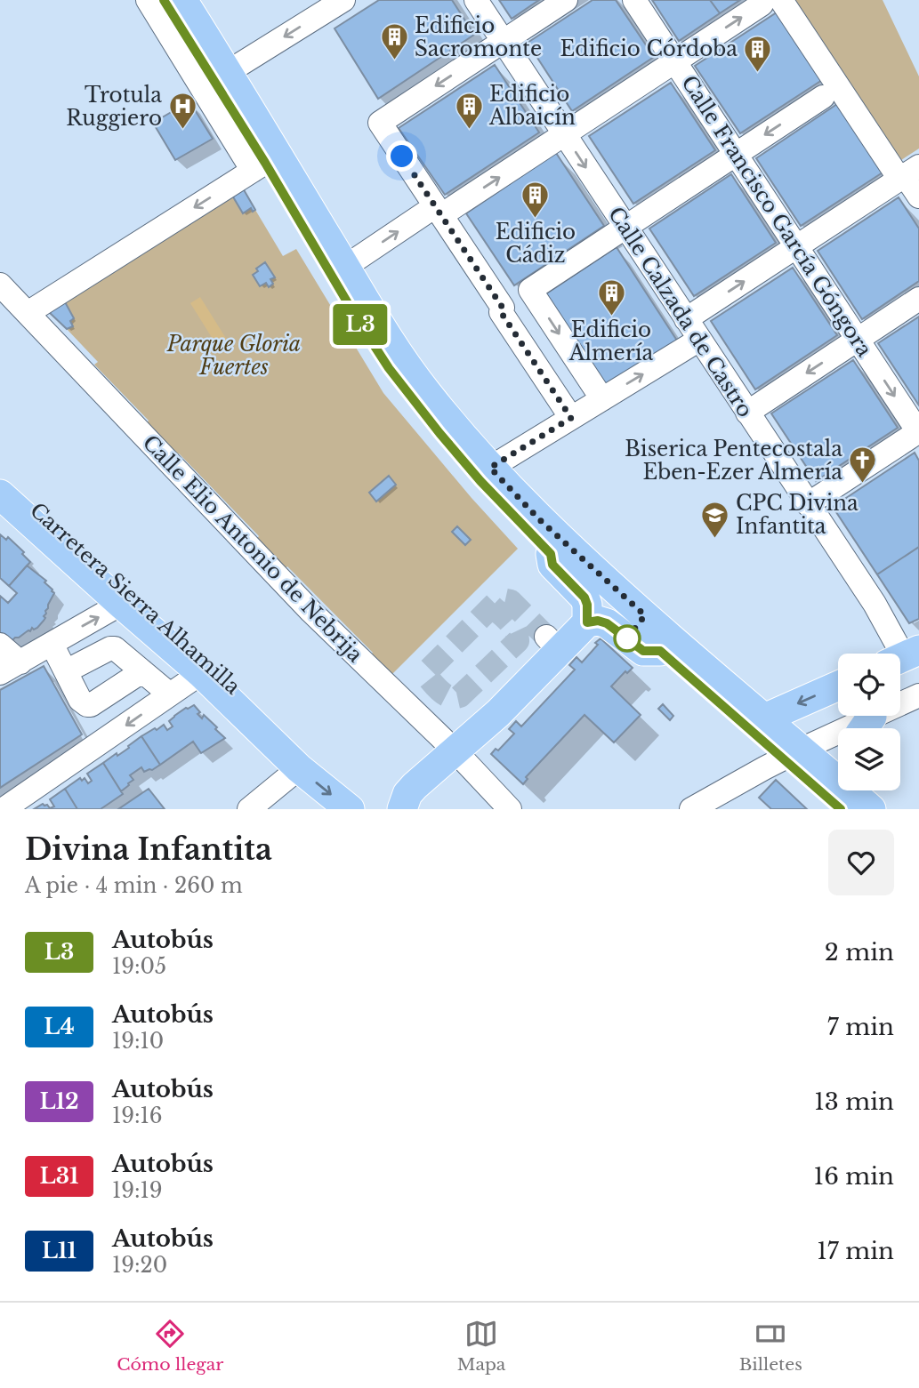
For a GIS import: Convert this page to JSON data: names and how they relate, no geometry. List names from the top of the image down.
{
  "streets": {
    "main road": ["Carretera Sierra Alhamilla"],
    "street": ["Calle Francisco García Góngora", "Calle Calzada de Castro", "Calle Elio Antonio de Nebrija"]
  },
  "parks": ["Parque Gloria Fuertes"],
  "places": {
    "building": [
      "Edificio Sacromonte",
      "Edificio Córdoba",
      "Edificio Albaicín",
      "Edificio Cádiz",
      "Edificio Almería"
    ],
    "hospital": ["Trotula Ruggiero"],
    "church": ["Biserica Pentecostala Eben-Ezer Almería"],
    "school or university": ["CPC Divina Infantita"]
  },
  "lines": ["bus line L3"],
  "page": {
    "on_map": "L3",
    "heading": ["Divina Infantita", "A pie · 4 min · 260 m"],
    "list": [
      {
        "mark": "L3",
        "name": "Autobús",
        "note": "19:05",
        "value": "2 min"
      },
      {
        "mark": "L4",
        "name": "Autobús",
        "note": "19:10",
        "value": "7 min"
      },
      {
        "mark": "L12",
        "name": "Autobús",
        "note": "19:16",
        "value": "13 min"
      },
      {
        "mark": "L31",
        "name": "Autobús",
        "note": "19:19",
        "value": "16 min"
      },
      {
        "mark": "L11",
        "name": "Autobús",
        "note": "19:20",
        "value": "17 min"
      }
    ],
    "tabs": ["Cómo llegar", "Mapa", "Billetes"]
  }
}
